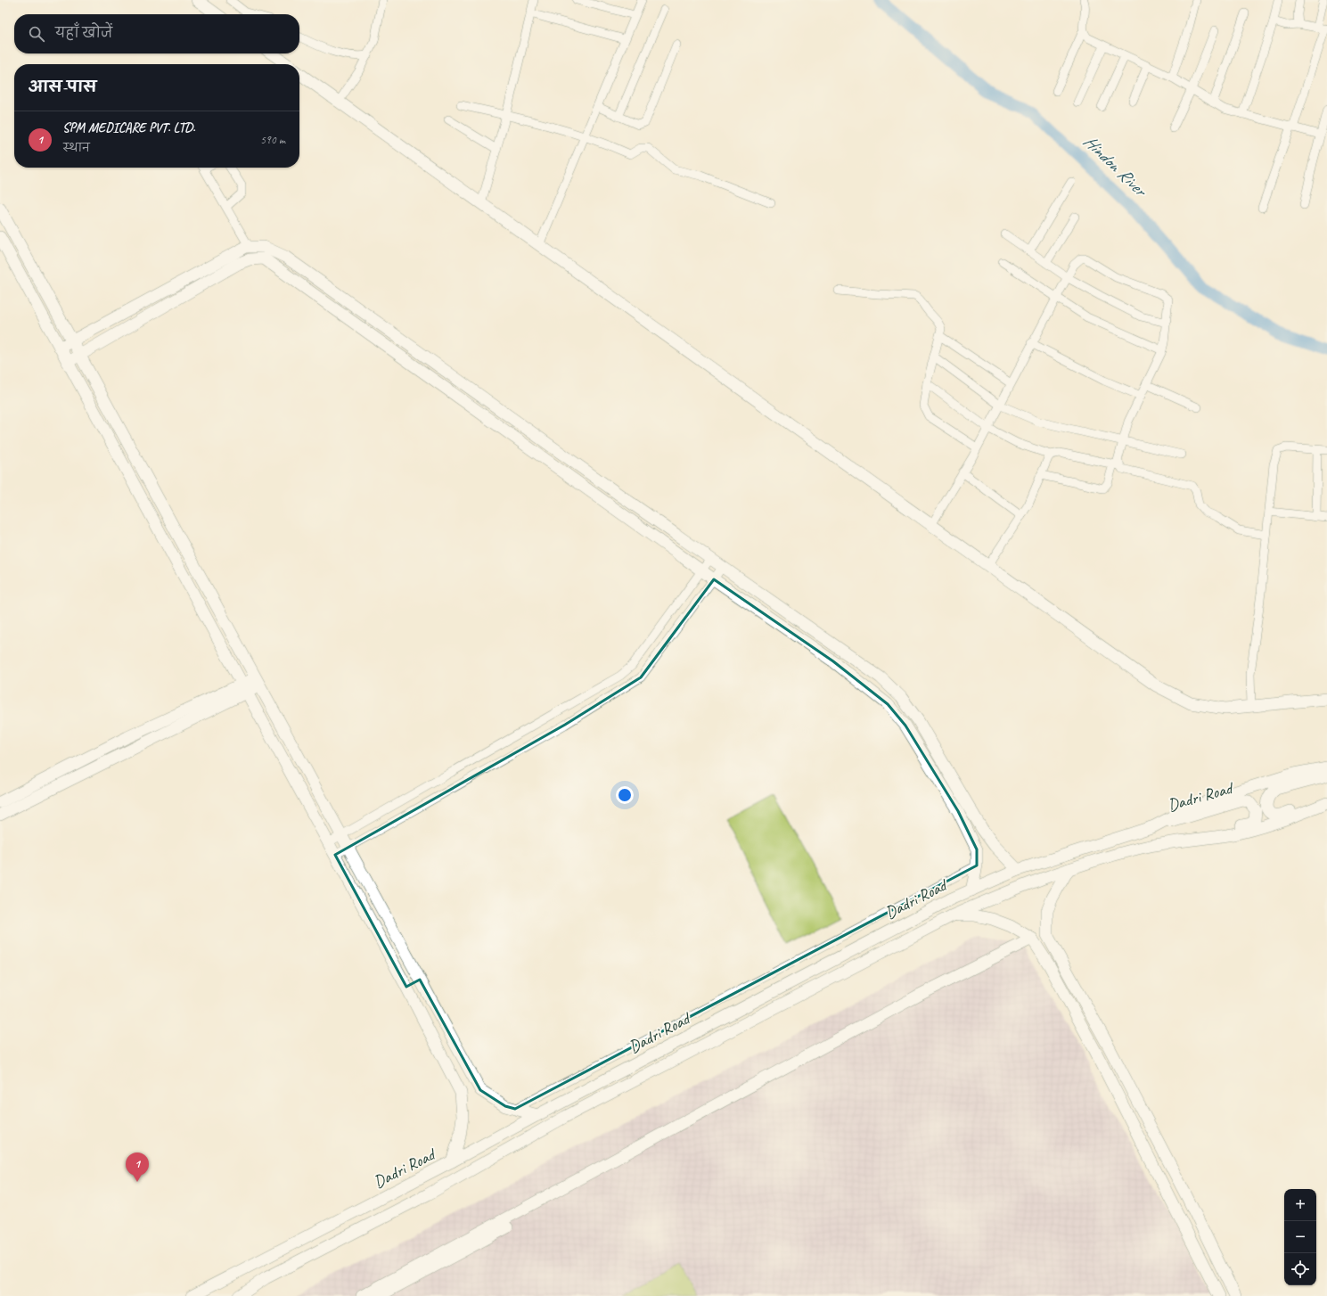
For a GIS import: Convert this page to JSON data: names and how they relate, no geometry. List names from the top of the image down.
{
  "streets": {
    "street": ["Dadri Road"]
  },
  "water": ["Hindon River"],
  "page": {
    "search": "यहाँ खोजें",
    "heading": "आस-पास",
    "list": [
      {
        "mark": "1",
        "name": "SPM MEDICARE PVT. LTD.",
        "note": "स्थान",
        "value": "590 m"
      }
    ],
    "pins": "1",
    "map_buttons": ["+", "−"]
  }
}
